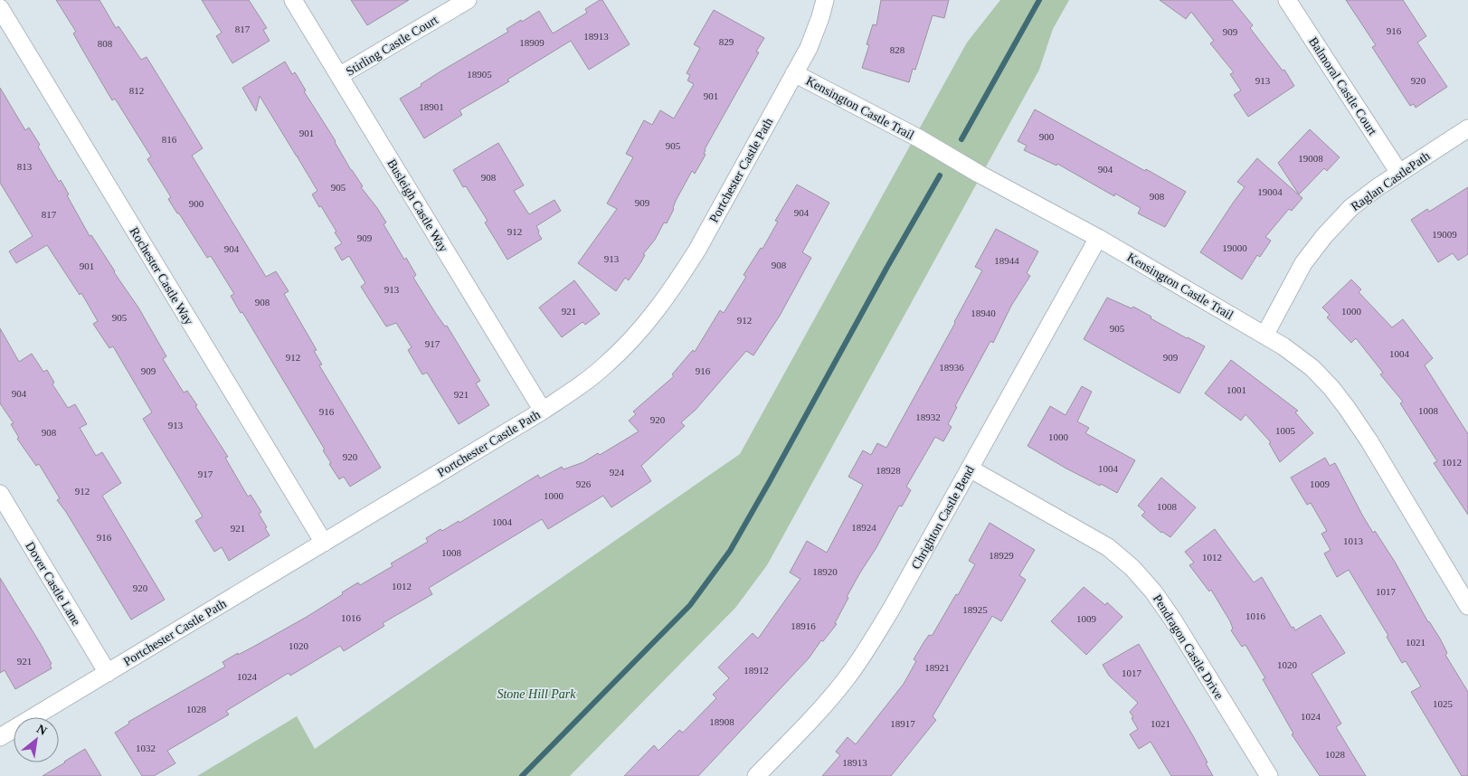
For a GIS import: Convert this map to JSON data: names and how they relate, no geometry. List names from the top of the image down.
{
  "streets": {
    "street": [
      "Stirling Castle Court",
      "Balmoral Castle Court",
      "Kensington Castle Trail",
      "Portchester Castle Path",
      "Raglan CastlePath",
      "Busleigh Castle Way",
      "Rochester Castle Way",
      "Chrighton Castle Bend",
      "Dover Castle Lane",
      "Pendragon Castle Drive"
    ]
  },
  "crossings": [
    ["Stirling Castle Court", "Busleigh Castle Way"],
    ["Balmoral Castle Court", "Raglan CastlePath"],
    ["Kensington Castle Trail", "Portchester Castle Path"],
    ["Kensington Castle Trail", "Raglan CastlePath"],
    ["Kensington Castle Trail", "Chrighton Castle Bend"],
    ["Portchester Castle Path", "Busleigh Castle Way"],
    ["Portchester Castle Path", "Rochester Castle Way"],
    ["Portchester Castle Path", "Dover Castle Lane"],
    ["Chrighton Castle Bend", "Pendragon Castle Drive"]
  ],
  "parks": ["Stone Hill Park"],
  "house_numbers": [
    "817",
    "916",
    "909",
    "18913",
    "829",
    "18909",
    "808",
    "828",
    "18905",
    "913",
    "920",
    "812",
    "901",
    "18901",
    "901",
    "900",
    "816",
    "905",
    "19008",
    "813",
    "904",
    "908",
    "905",
    "19004",
    "908",
    "909",
    "900",
    "904",
    "817",
    "912",
    "19009",
    "909",
    "19000",
    "904",
    "913",
    "18944",
    "908",
    "901",
    "913",
    "908",
    "921",
    "1000",
    "18940",
    "905",
    "912",
    "905",
    "917",
    "1004",
    "912",
    "909",
    "18936",
    "909",
    "916",
    "1001",
    "904",
    "921",
    "1008",
    "916",
    "18932",
    "920",
    "913",
    "1005",
    "908",
    "1000",
    "920",
    "1012",
    "1004",
    "18928",
    "924",
    "917",
    "926",
    "1009",
    "912",
    "1000",
    "1008",
    "1004",
    "18924",
    "921",
    "916",
    "1013",
    "1008",
    "18929",
    "1012",
    "18920",
    "1012",
    "920",
    "1017",
    "18925",
    "1016",
    "1016",
    "1009",
    "18916",
    "1021",
    "1020",
    "921",
    "1020",
    "18921",
    "18912",
    "1017",
    "1024",
    "1025",
    "1028",
    "1024",
    "18908",
    "18917",
    "1021",
    "1032",
    "1028",
    "18913"
  ],
  "north": "top right"
}
